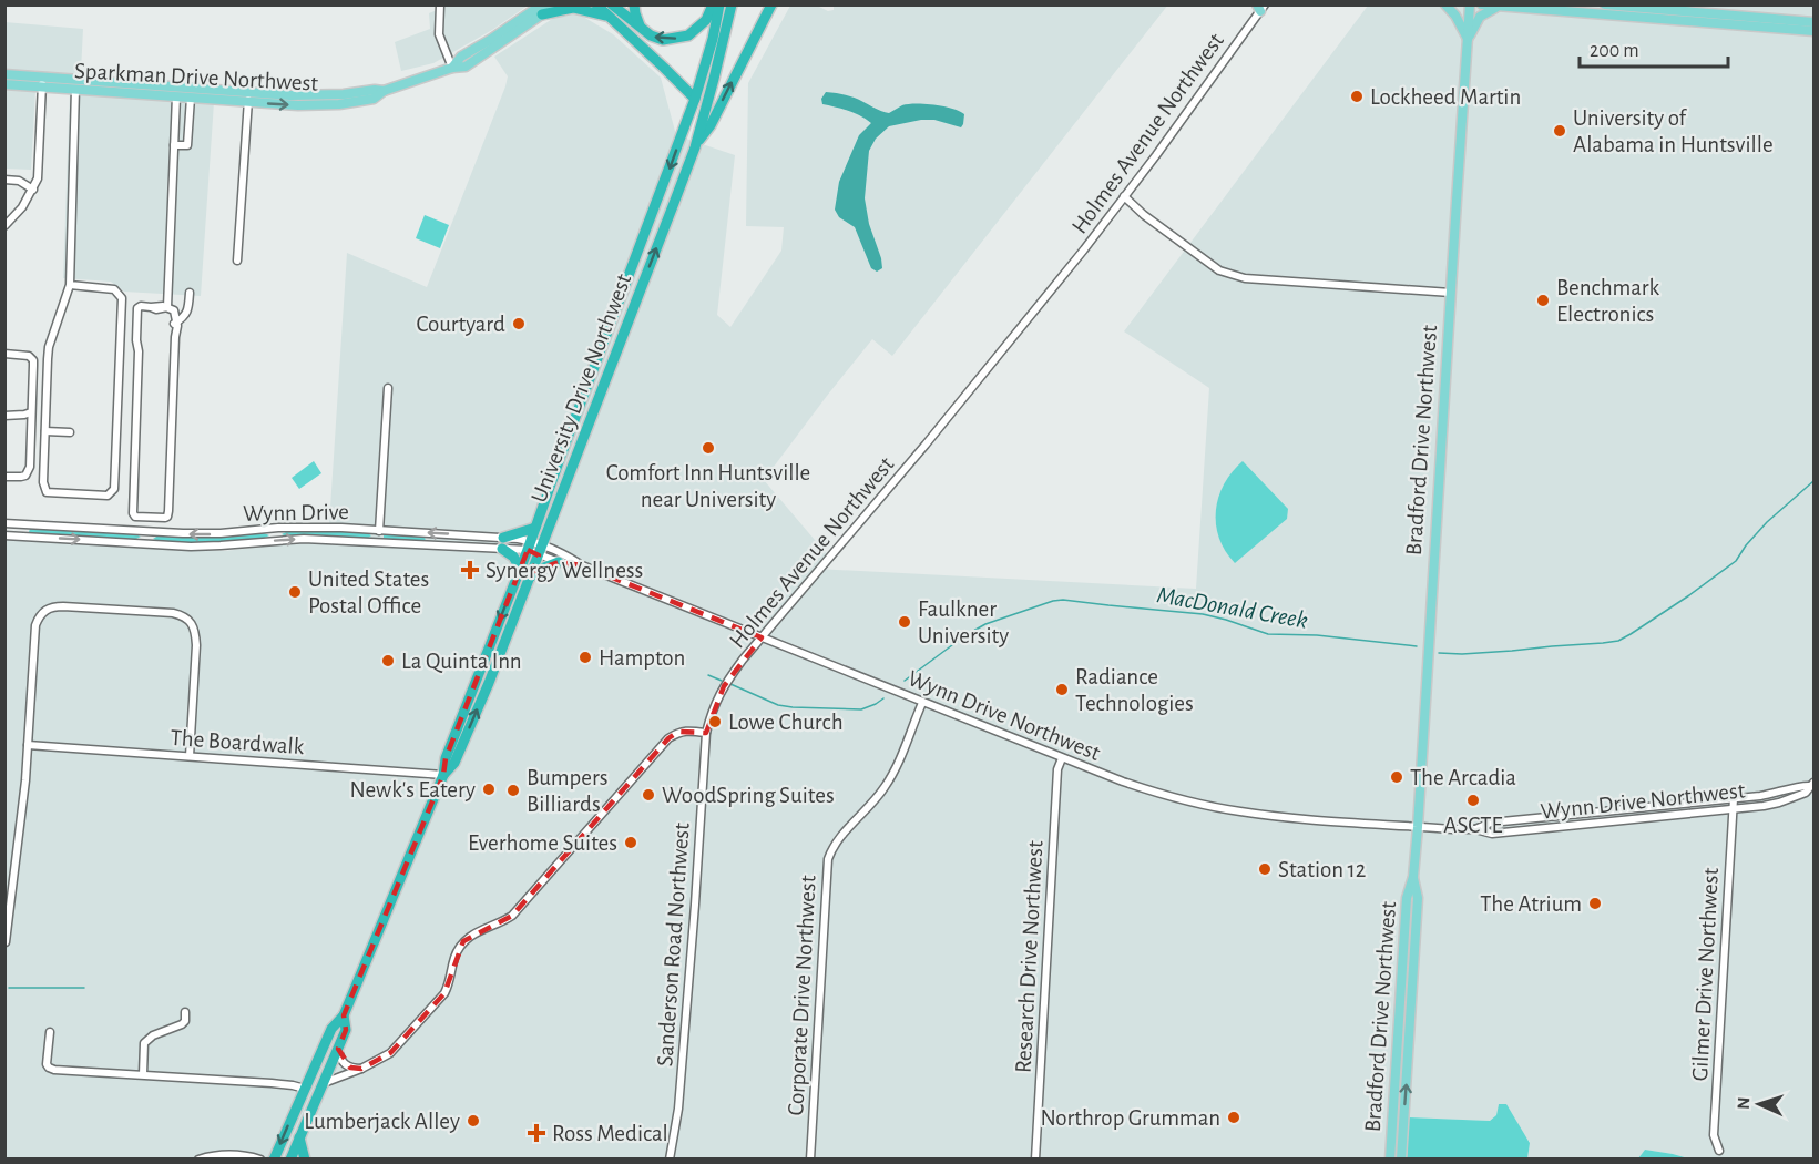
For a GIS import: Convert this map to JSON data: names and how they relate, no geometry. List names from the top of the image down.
{
  "streets": {
    "highway": ["University Drive Northwest"],
    "main road": ["Sparkman Drive Northwest", "Bradford Drive Northwest"],
    "street": [
      "Holmes Avenue Northwest",
      "Wynn Drive",
      "Wynn Drive Northwest",
      "The Boardwalk",
      "Sanderson Road Northwest",
      "Research Drive Northwest",
      "Gilmer Drive Northwest",
      "Corporate Drive Northwest"
    ]
  },
  "crossings": [
    ["Holmes Avenue Northwest", "Wynn Drive Northwest"],
    ["Holmes Avenue Northwest", "Sanderson Road Northwest"],
    ["University Drive Northwest", "Wynn Drive"],
    ["University Drive Northwest", "Wynn Drive Northwest"],
    ["University Drive Northwest", "The Boardwalk"],
    ["Bradford Drive Northwest", "Wynn Drive Northwest"],
    ["Wynn Drive", "Wynn Drive Northwest"],
    ["Wynn Drive Northwest", "Research Drive Northwest"],
    ["Wynn Drive Northwest", "Gilmer Drive Northwest"],
    ["Wynn Drive Northwest", "Corporate Drive Northwest"]
  ],
  "water": ["MacDonald Creek"],
  "places": {
    "other": [
      "Lockheed Martin",
      "University of Alabama in Huntsville",
      "Benchmark Electronics",
      "Courtyard",
      "Comfort Inn Huntsville near University",
      "United States Postal Office",
      "Faulkner University",
      "Hampton",
      "La Quinta Inn",
      "Radiance Technologies",
      "Lowe Church",
      "The Arcadia",
      "Newk's Eatery",
      "Bumpers Billiards",
      "WoodSpring Suites",
      "ASCTE",
      "Everhome Suites",
      "Station 12",
      "The Atrium",
      "Northrop Grumman",
      "Lumberjack Alley"
    ],
    "health": ["Synergy Wellness", "Ross Medical"]
  },
  "scale_bar": "200 m",
  "north": "left"
}
